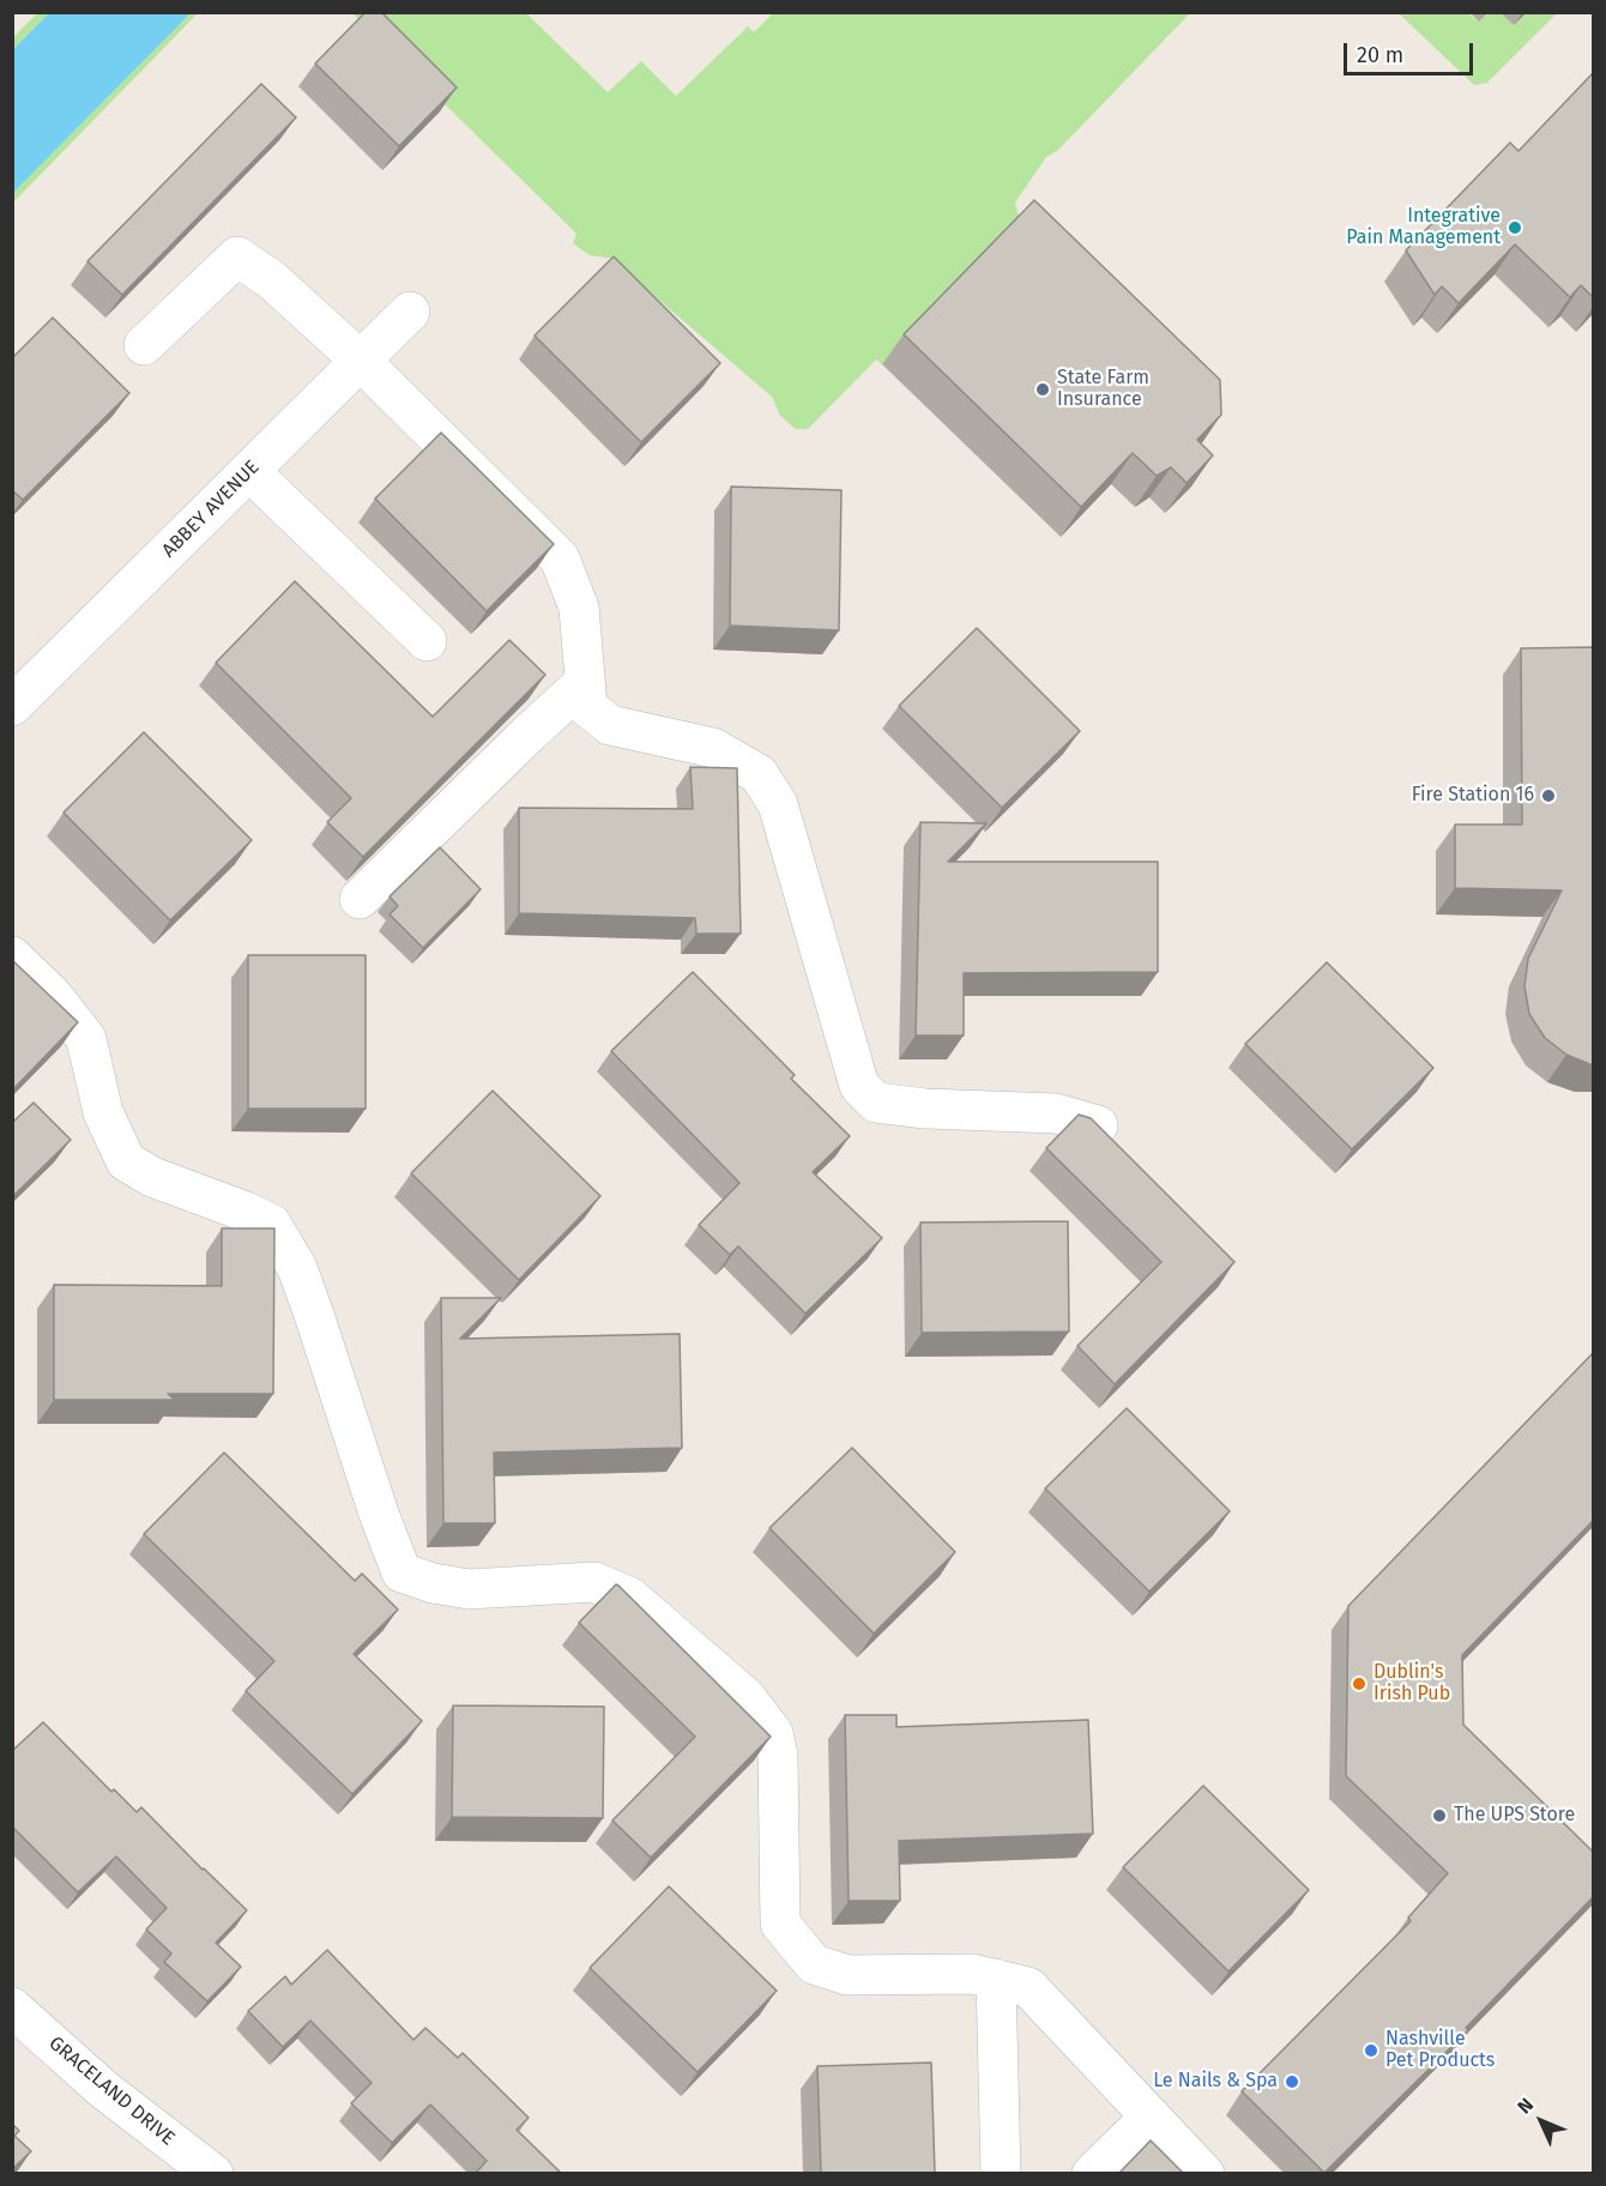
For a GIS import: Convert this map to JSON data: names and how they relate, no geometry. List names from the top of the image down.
{
  "streets": {
    "street": ["ABBEY AVENUE", "GRACELAND DRIVE"]
  },
  "places": [
    "Integrative Pain Management",
    "State Farm Insurance",
    "Fire Station 16",
    "Dublin's Irish Pub",
    "The UPS Store",
    "Nashville Pet Products",
    "Le Nails & Spa"
  ],
  "scale_bar": "20 m",
  "north": "top left"
}
